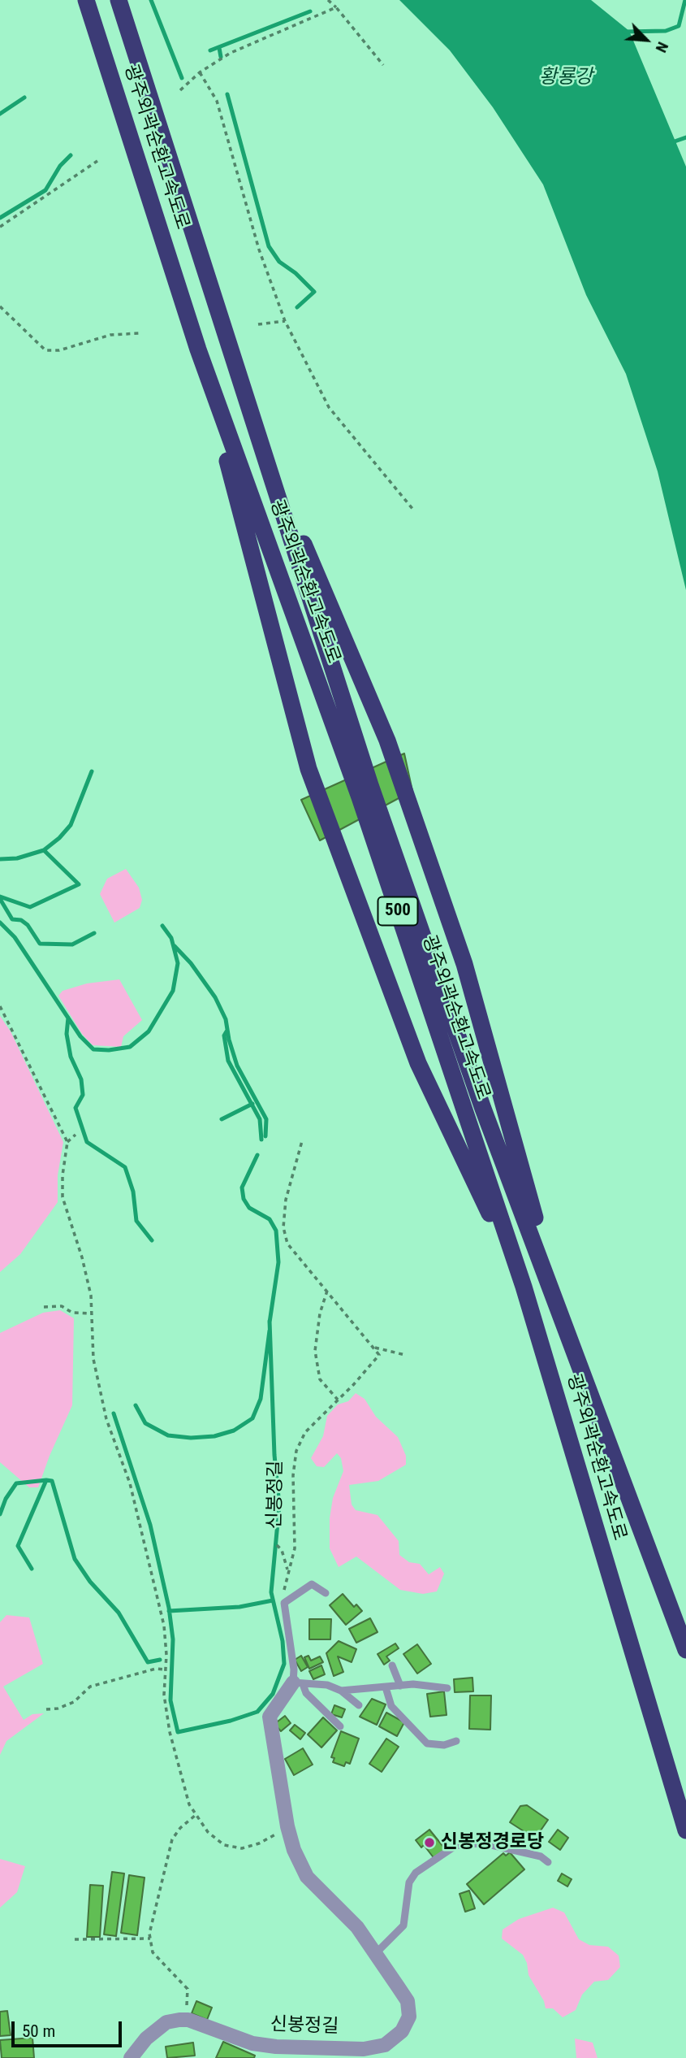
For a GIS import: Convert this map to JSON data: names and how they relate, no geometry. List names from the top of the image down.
{
  "streets": {
    "highway": ["광주외곽순환고속도로", "500"],
    "street": ["신봉정길"]
  },
  "water": ["황룡강"],
  "places": ["신봉정경로당"],
  "scale_bar": "50 m",
  "north": "bottom right"
}
